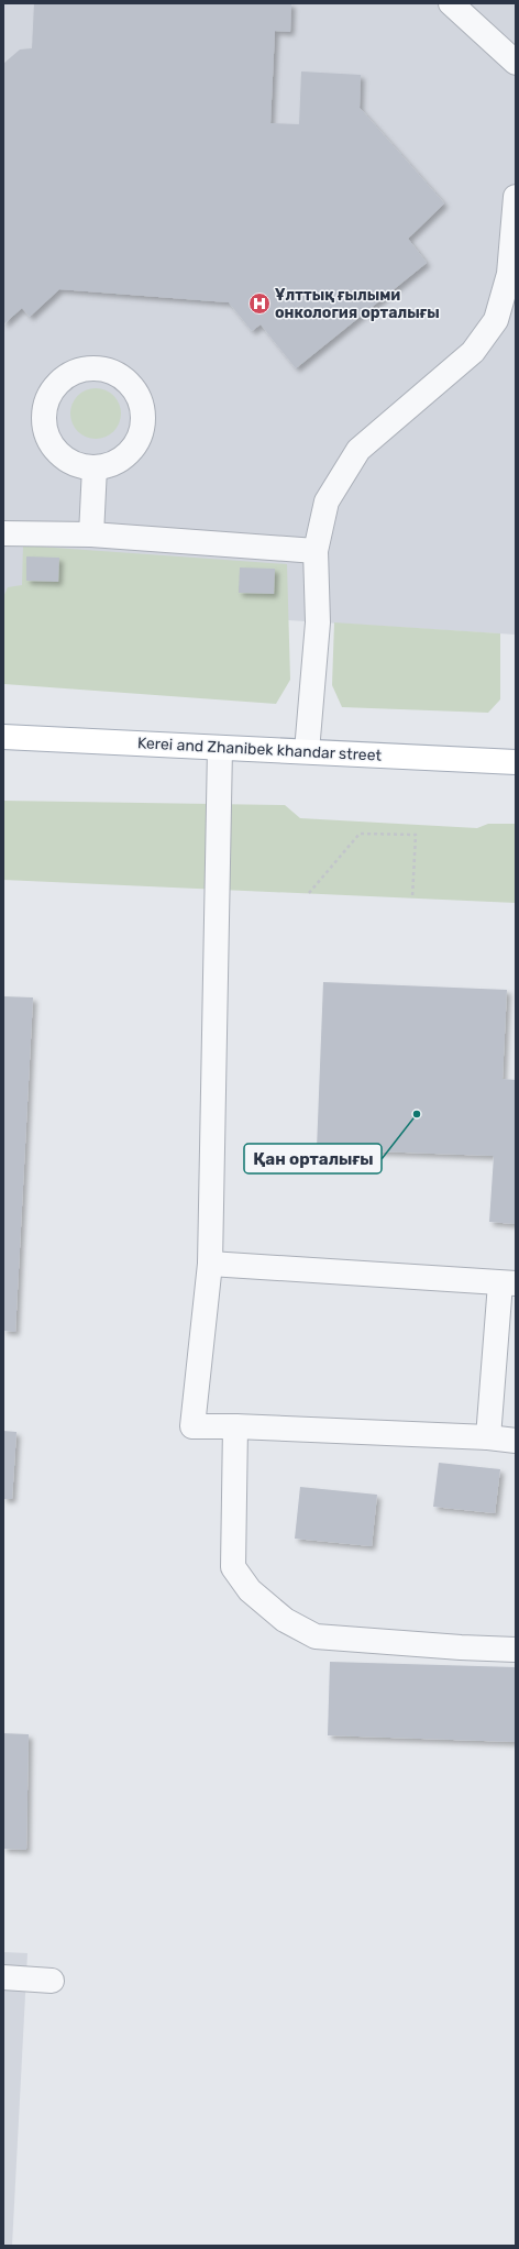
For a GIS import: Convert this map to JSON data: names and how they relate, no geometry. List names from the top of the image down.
{
  "streets": {
    "main road": ["Kerei and Zhanibek khandar street"]
  },
  "places": {
    "hospital": ["Ұлттық ғылыми онкология орталығы"],
    "other": ["Қан орталығы"]
  }
}
